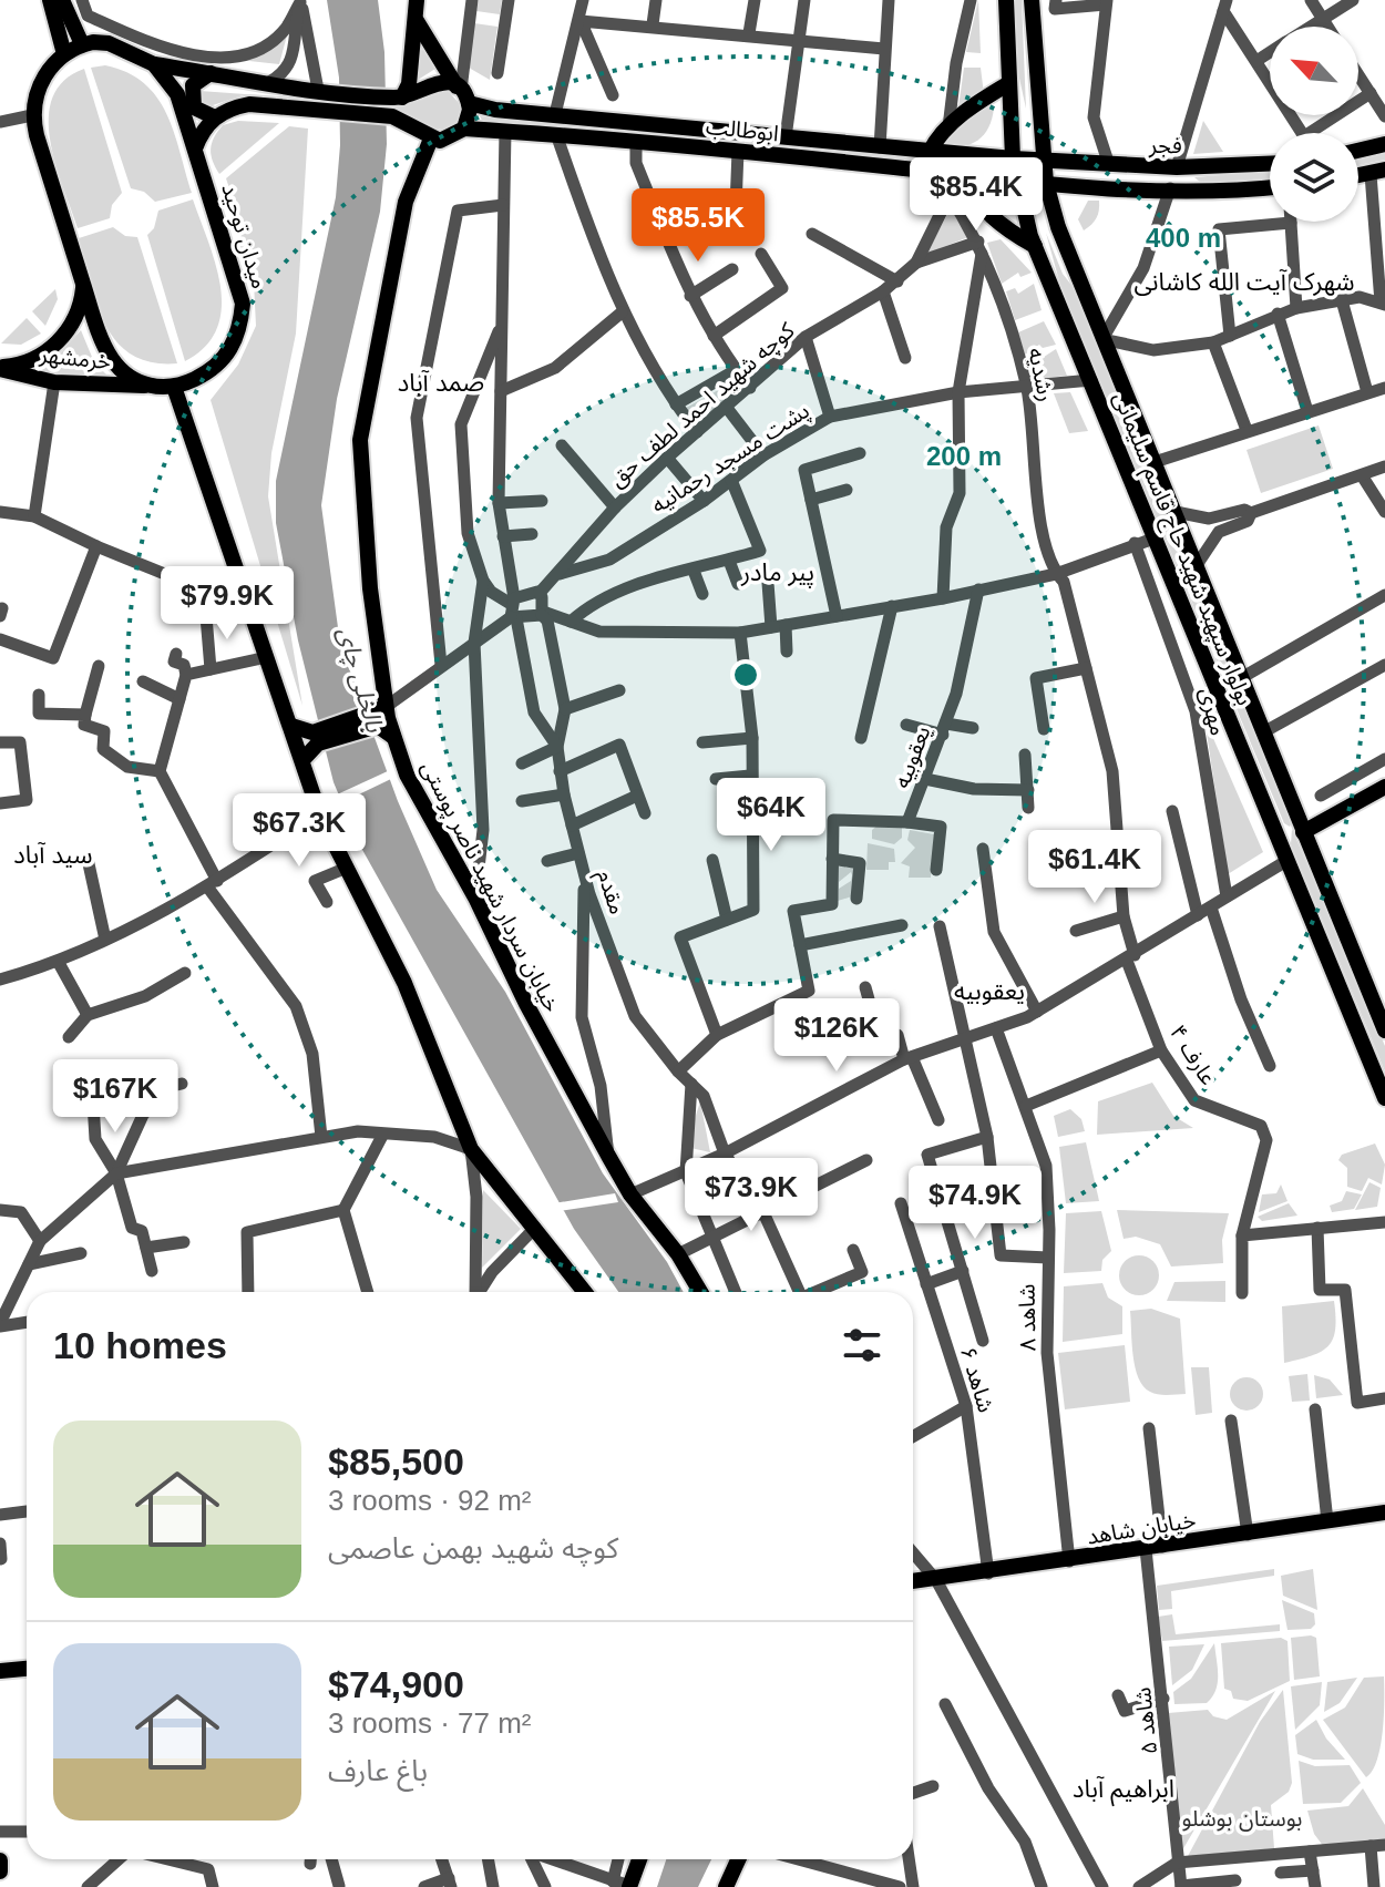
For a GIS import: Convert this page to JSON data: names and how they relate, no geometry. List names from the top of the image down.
{
  "streets": {
    "main road": [
      "ابوطالب",
      "فجر",
      "میدان توحید",
      "خرمشهر",
      "بولوار سپهبد شهید حاج قاسم سلیمانی",
      "خیابان سردار شهید ناصر پوستی",
      "خیابان شاهد"
    ],
    "street": [
      "رشدیه",
      "کوچه شهید احمد لطف حق",
      "پشت مسجد رحمانیه",
      "مهری",
      "یعقوبیه",
      "مقدم",
      "عارف ۴",
      "شاهد ۸",
      "شاهد ۶",
      "شاهد ۵"
    ]
  },
  "crossings": [
    ["ابوطالب", "فجر"],
    ["ابوطالب", "کوچه شهید احمد لطف حق"],
    ["ابوطالب", "بولوار سپهبد شهید حاج قاسم سلیمانی"],
    ["فجر", "بولوار سپهبد شهید حاج قاسم سلیمانی"],
    ["میدان توحید", "خرمشهر"],
    ["رشدیه", "کوچه شهید احمد لطف حق"],
    ["رشدیه", "پشت مسجد رحمانیه"],
    ["رشدیه", "عارف ۴"],
    ["کوچه شهید احمد لطف حق", "پشت مسجد رحمانیه"],
    ["کوچه شهید احمد لطف حق", "مقدم"],
    ["پشت مسجد رحمانیه", "بولوار سپهبد شهید حاج قاسم سلیمانی"],
    ["یعقوبیه", "مقدم"],
    ["شاهد ۸", "خیابان شاهد"],
    ["شاهد ۶", "خیابان شاهد"],
    ["خیابان شاهد", "شاهد ۵"]
  ],
  "districts": [
    "شهرک آیت الله کاشانی",
    "صمد آباد",
    "پیر مادر",
    "سید آباد",
    "یعقوبیه",
    "ابراهیم آباد"
  ],
  "water": ["بالخلی چای"],
  "parks": ["بوستان بوشلو"],
  "north": "top left",
  "page": {
    "price": [
      "$85.4K",
      "$85.5K",
      "$79.9K",
      "$64K",
      "$67.3K",
      "$61.4K",
      "$126K",
      "$167K",
      "$73.9K",
      "$74.9K"
    ],
    "heading": "10 homes",
    "list": [
      {
        "name": "$85,500",
        "note": "3 rooms · 92 m² · کوچه شهید بهمن عاصمی"
      },
      {
        "name": "$74,900",
        "note": "3 rooms · 77 m² · باغ عارف"
      }
    ]
  },
  "rings": ["400 m", "200 m"]
}
